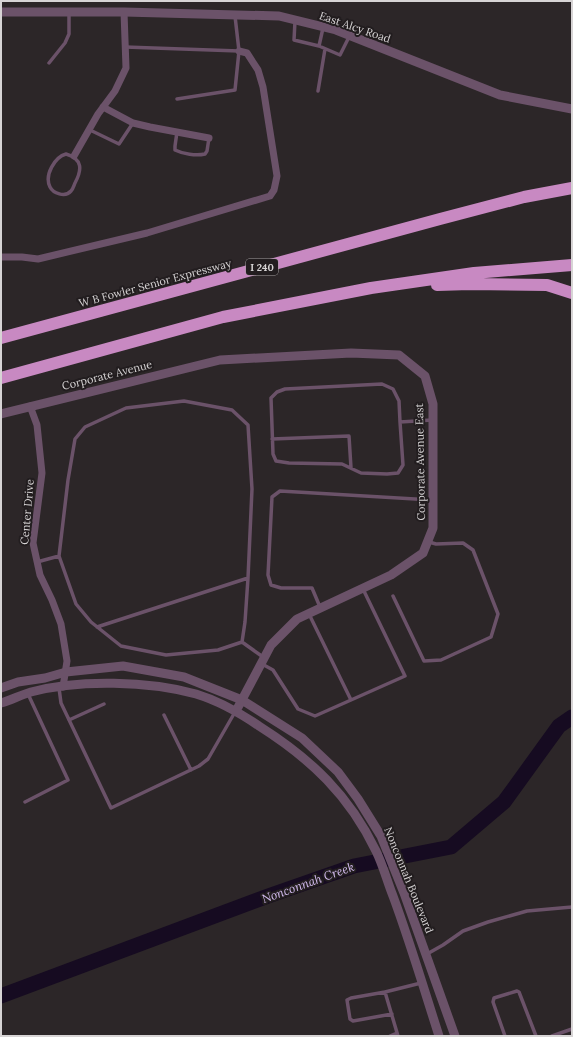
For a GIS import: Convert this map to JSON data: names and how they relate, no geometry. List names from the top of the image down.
{
  "streets": {
    "highway": ["I 240", "W B Fowler Senior Expressway"],
    "street": [
      "East Alcy Road",
      "Corporate Avenue",
      "Corporate Avenue East",
      "Center Drive",
      "Nonconnah Boulevard"
    ]
  },
  "crossings": [
    ["I 240", "W B Fowler Senior Expressway"],
    ["Corporate Avenue", "Corporate Avenue East"],
    ["Corporate Avenue", "Center Drive"],
    ["Corporate Avenue East", "Nonconnah Boulevard"],
    ["Center Drive", "Nonconnah Boulevard"]
  ],
  "water": ["Nonconnah Creek"]
}
